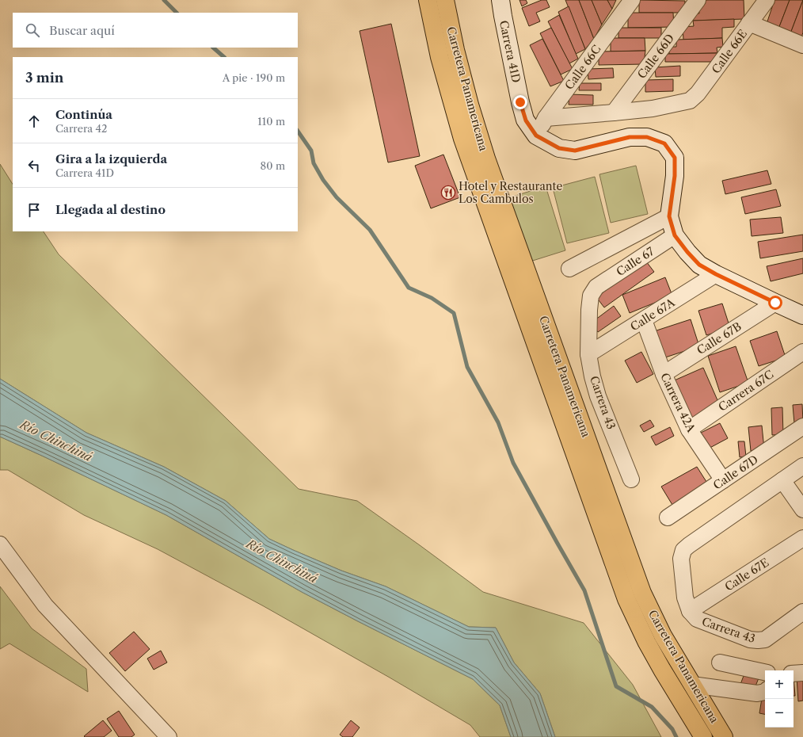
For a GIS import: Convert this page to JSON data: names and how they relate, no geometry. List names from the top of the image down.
{
  "streets": {
    "highway": ["Carretera Panamericana"],
    "main road": ["Carrera 41D"],
    "street": [
      "Calle 66E",
      "Calle 66D",
      "Calle 66C",
      "Calle 67",
      "Calle 67A",
      "Calle 67B",
      "Carrera 67C",
      "Carrera 43",
      "Carrera 42A",
      "Calle 67D",
      "Calle 67E"
    ]
  },
  "crossings": [
    ["Carrera 41D", "Calle 66C"],
    ["Calle 66E", "Calle 66D"],
    ["Calle 67", "Carrera 43"],
    ["Calle 67A", "Carrera 43"],
    ["Calle 67A", "Carrera 42A"],
    ["Calle 67B", "Carrera 42A"],
    ["Carrera 67C", "Carrera 42A"],
    ["Carrera 43", "Calle 67E"],
    ["Carrera 42A", "Calle 67D"]
  ],
  "water": ["Río Chinchiná"],
  "places": {
    "restaurant": ["Hotel y Restaurante Los Cambulos"]
  },
  "page": {
    "search": "Buscar aquí",
    "heading": ["3 min", "A pie · 190 m"],
    "list": [
      ["Continúa", "Carrera 42", "110 m"],
      ["Gira a la izquierda", "Carrera 41D", "80 m"],
      "Llegada al destino"
    ],
    "map_buttons": ["+", "−"]
  }
}
